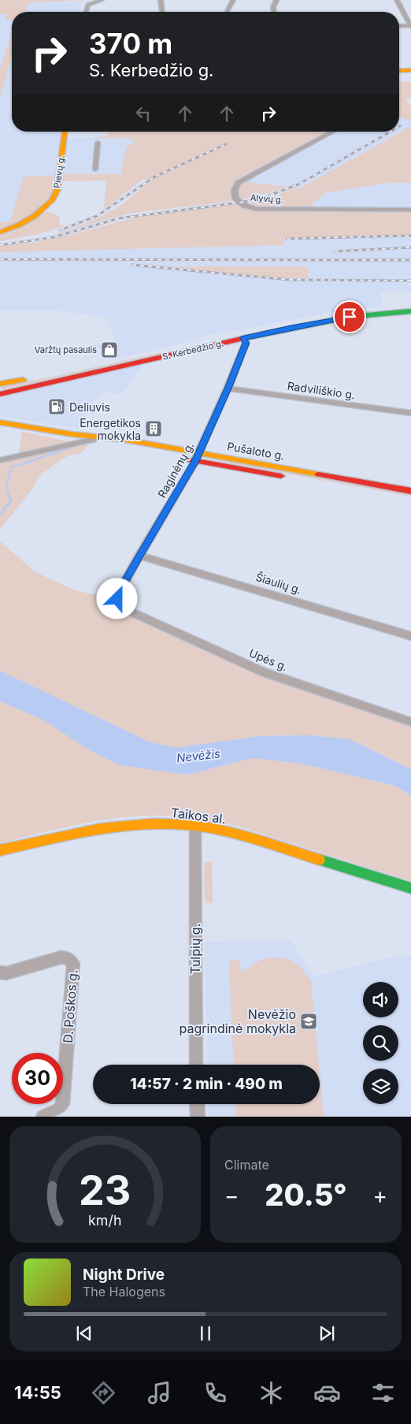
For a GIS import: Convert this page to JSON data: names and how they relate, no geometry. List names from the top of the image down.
{
  "streets": {
    "main road": [
      "Pievų g.",
      "S. Kerbedžio g.",
      "Pušaloto g.",
      "Taikos al."
    ],
    "street": [
      "Alyvų g.",
      "Radviliškio g.",
      "Raginėnų g.",
      "Šiaulių g.",
      "Upės g.",
      "Tulpių g.",
      "D. Poškos g."
    ]
  },
  "crossings": [
    ["S. Kerbedžio g.", "Raginėnų g."],
    ["Radviliškio g.", "Raginėnų g."],
    ["Pušaloto g.", "Raginėnų g."],
    ["Raginėnų g.", "Šiaulių g."],
    ["Raginėnų g.", "Upės g."],
    ["Taikos al.", "Tulpių g."]
  ],
  "water": ["Nevėžis"],
  "places": {
    "shop": ["Varžtų pasaulis"],
    "fuel station": ["Deliuvis"],
    "building": ["Energetikos mokykla"],
    "school or university": ["Nevėžio pagrindinė mokykla"]
  },
  "page": {
    "turn": ["370 m", "S. Kerbedžio g."],
    "limit": "30",
    "trip": "14:57 · 2 min · 490 m",
    "tile": "Climate",
    "heat": ["−", "20.5°", "+"],
    "song": ["Night Drive", "The Halogens"],
    "tabs": "14:55",
    "gauge": ["23", "km/h"]
  }
}
